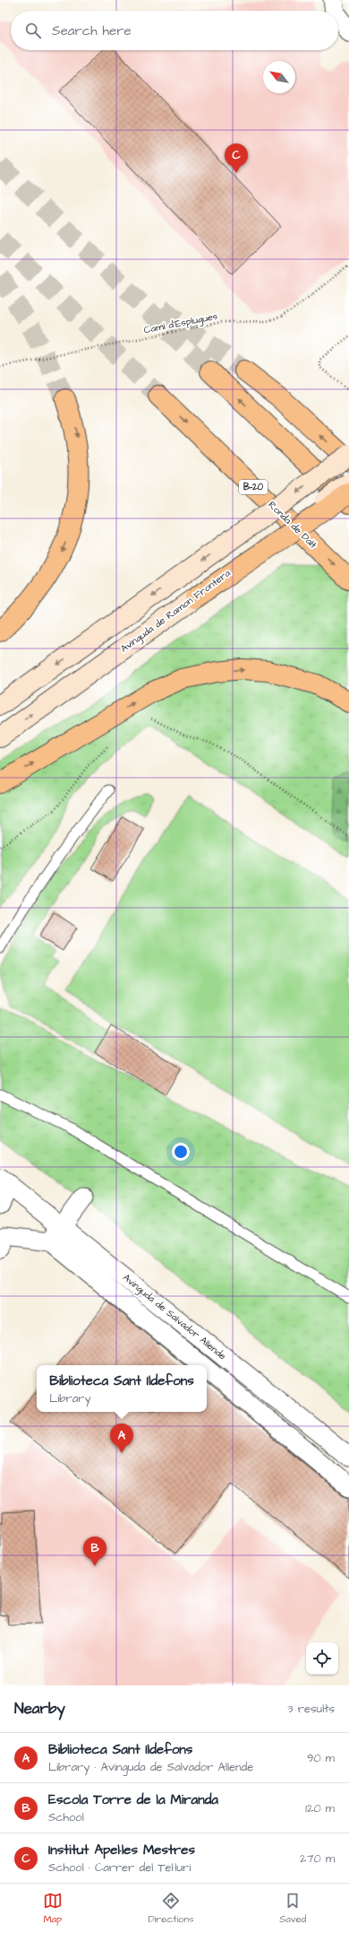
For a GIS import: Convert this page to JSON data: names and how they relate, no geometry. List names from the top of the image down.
{
  "streets": {
    "highway": ["B-20", "Ronda de Dalt"],
    "street": ["Avinguda de Ramon Frontera", "Avinguda de Salvador Allende"],
    "path": ["Camí d'Esplugues"]
  },
  "north": "top left",
  "page": {
    "search": "Search here",
    "pins": ["C", "A", "B"],
    "popup": ["Biblioteca Sant Ildefons", "Library"],
    "heading": ["Nearby", "3 results"],
    "list": [
      {
        "mark": "A",
        "name": "Biblioteca Sant Ildefons",
        "note": "Library · Avinguda de Salvador Allende",
        "value": "90 m"
      },
      {
        "mark": "B",
        "name": "Escola Torre de la Miranda",
        "note": "School",
        "value": "120 m"
      },
      {
        "mark": "C",
        "name": "Institut Apel·les Mestres",
        "note": "School · Carrer del Tel·luri",
        "value": "270 m"
      }
    ],
    "nav": ["Map", "Directions", "Saved"]
  }
}
